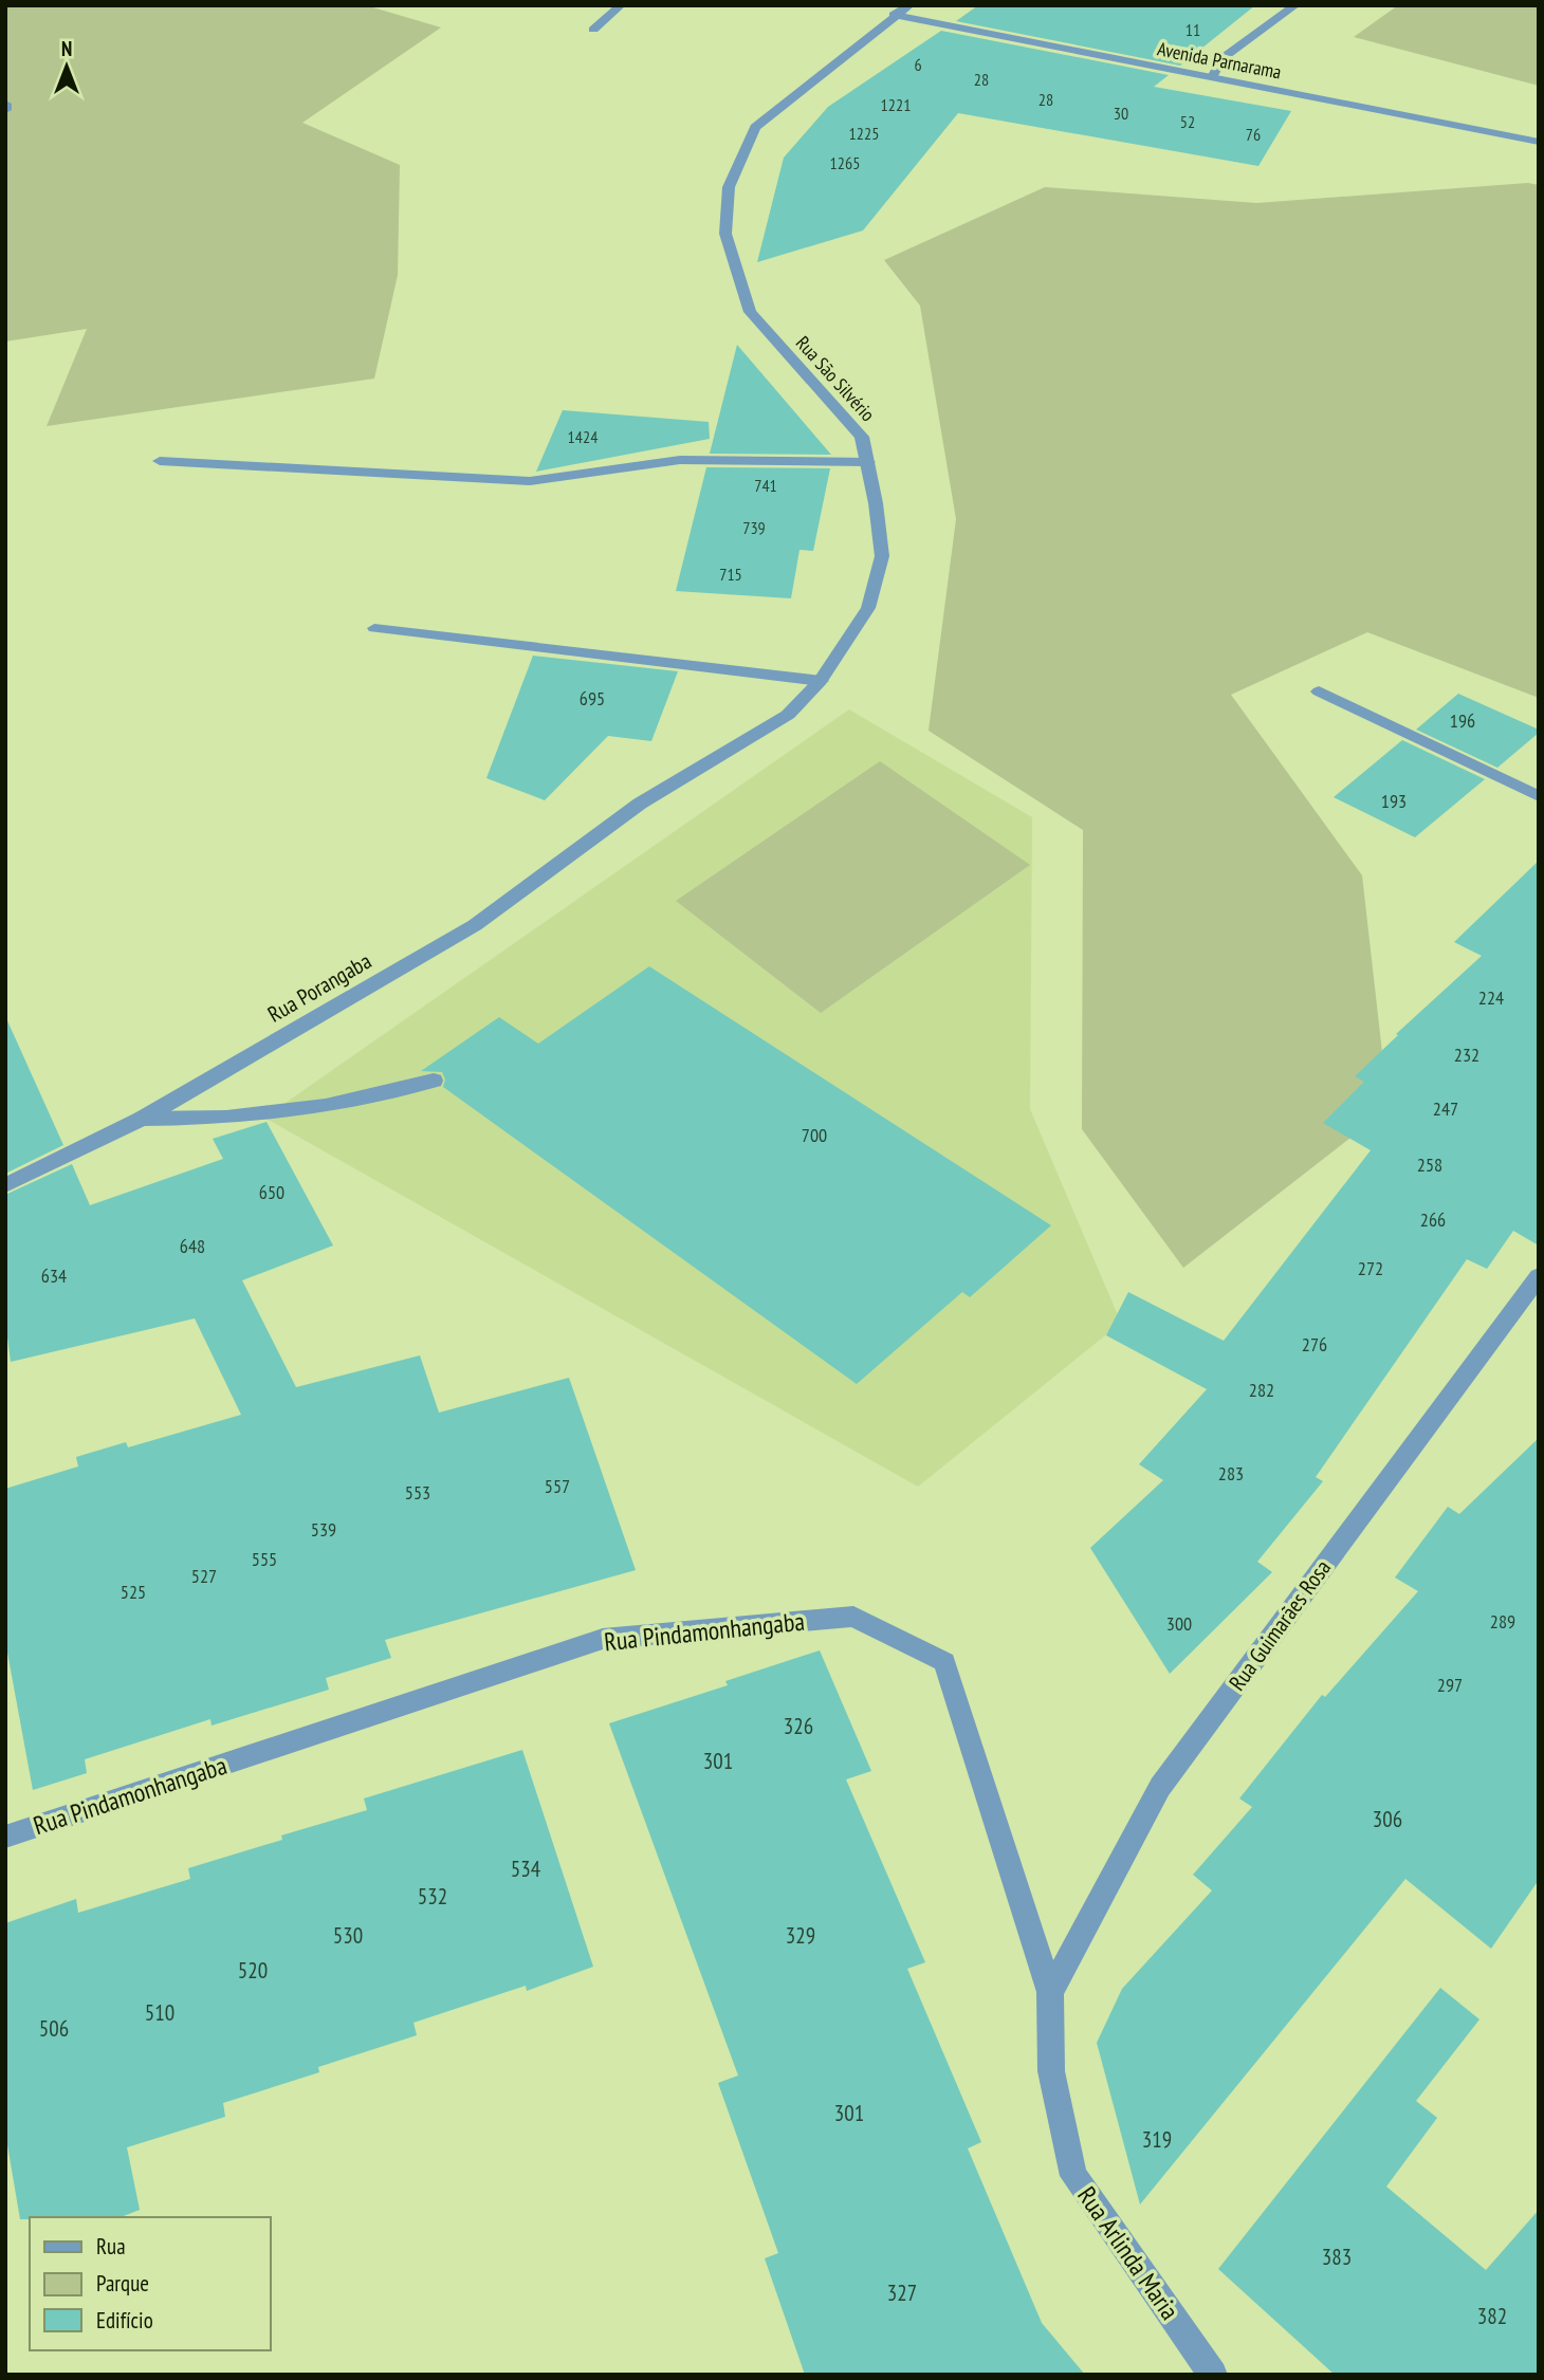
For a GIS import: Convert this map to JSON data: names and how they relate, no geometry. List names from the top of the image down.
{
  "streets": {
    "street": [
      "Avenida Parnarama",
      "Rua São Silvério",
      "Rua Porangaba",
      "Rua Guimarães Rosa",
      "Rua Pindamonhangaba",
      "Rua Arlinda Maria"
    ]
  },
  "crossings": [
    ["Avenida Parnarama", "Rua São Silvério"],
    ["Rua São Silvério", "Rua Porangaba"],
    ["Rua Guimarães Rosa", "Rua Pindamonhangaba"],
    ["Rua Guimarães Rosa", "Rua Arlinda Maria"],
    ["Rua Pindamonhangaba", "Rua Arlinda Maria"]
  ],
  "house_numbers": [
    "11",
    "6",
    "28",
    "28",
    "1221",
    "30",
    "52",
    "1225",
    "76",
    "1265",
    "1424",
    "741",
    "739",
    "715",
    "695",
    "196",
    "193",
    "224",
    "232",
    "247",
    "700",
    "258",
    "650",
    "266",
    "648",
    "272",
    "634",
    "276",
    "282",
    "283",
    "557",
    "553",
    "539",
    "555",
    "527",
    "525",
    "289",
    "300",
    "297",
    "326",
    "301",
    "306",
    "534",
    "532",
    "530",
    "329",
    "520",
    "510",
    "506",
    "301",
    "319",
    "383",
    "327",
    "382"
  ],
  "legend": ["Rua", "Parque", "Edifício"],
  "north": "top"
}
